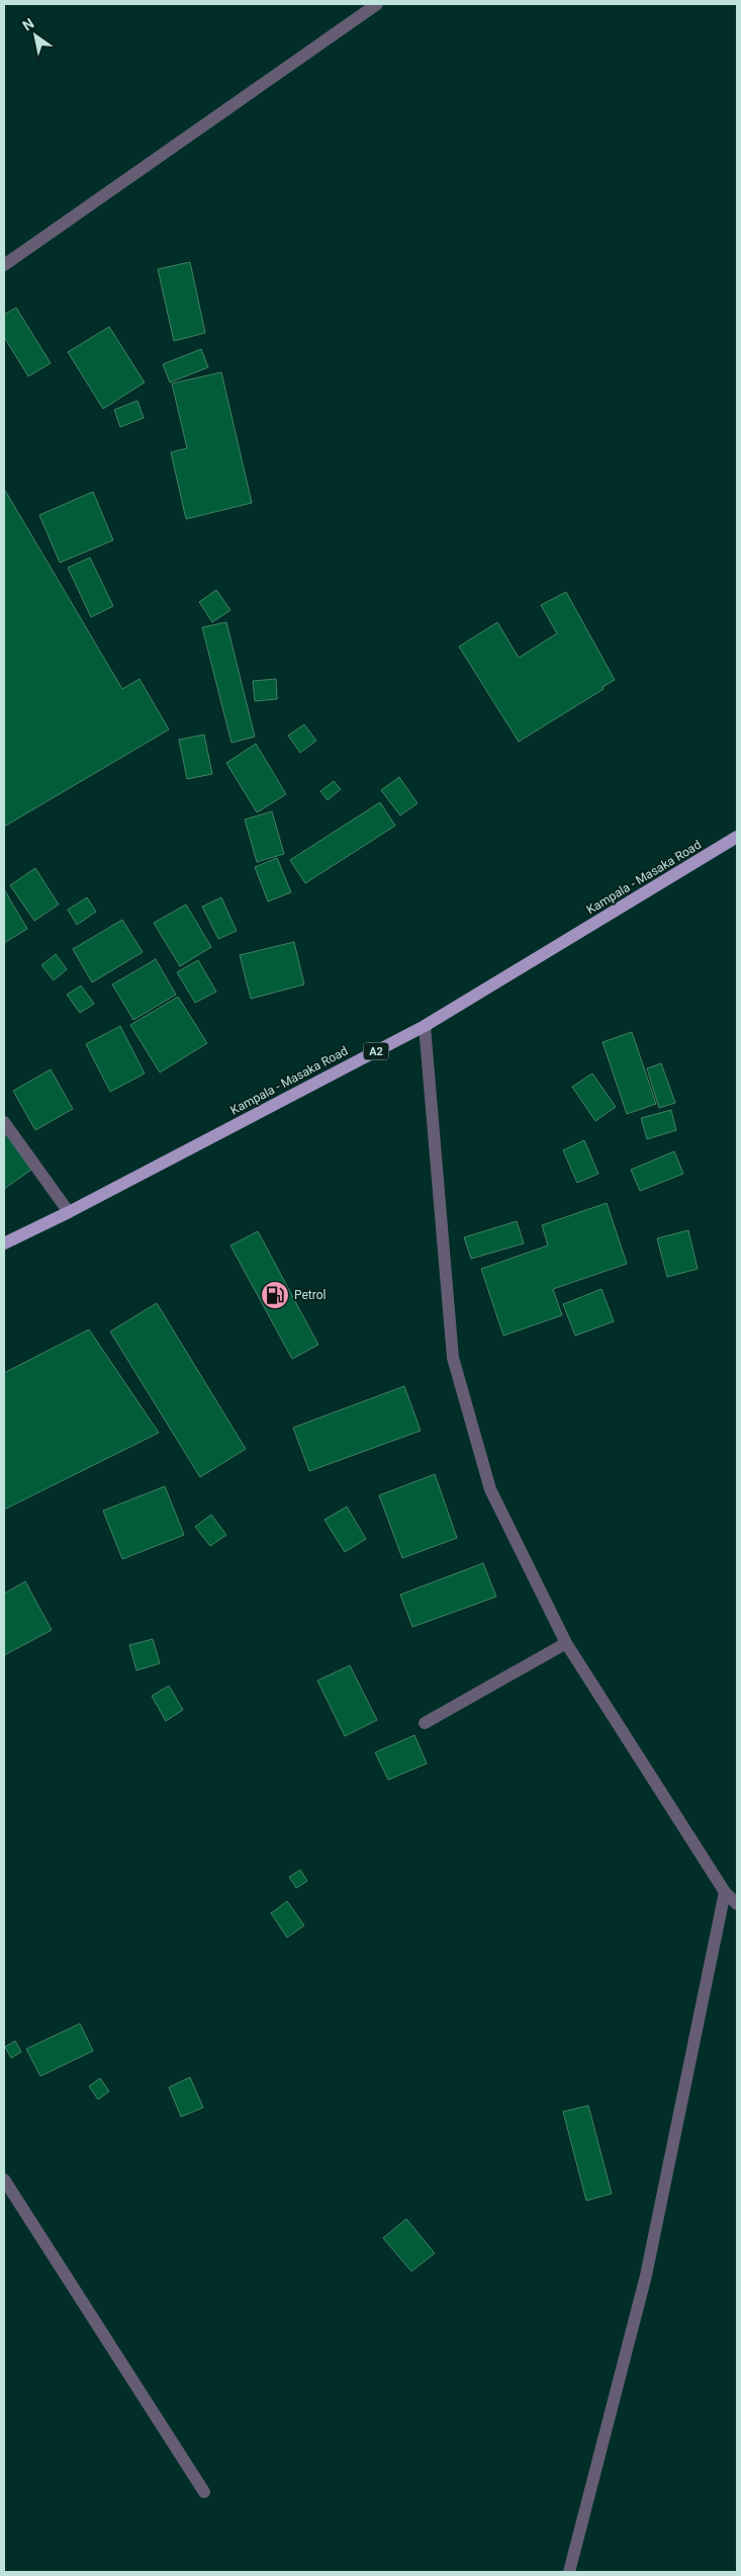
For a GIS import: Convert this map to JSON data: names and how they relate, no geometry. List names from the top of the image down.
{
  "streets": {
    "main road": ["Kampala - Masaka Road", "A2"]
  },
  "places": {
    "fuel station": ["Petrol"]
  },
  "north": "top left"
}
